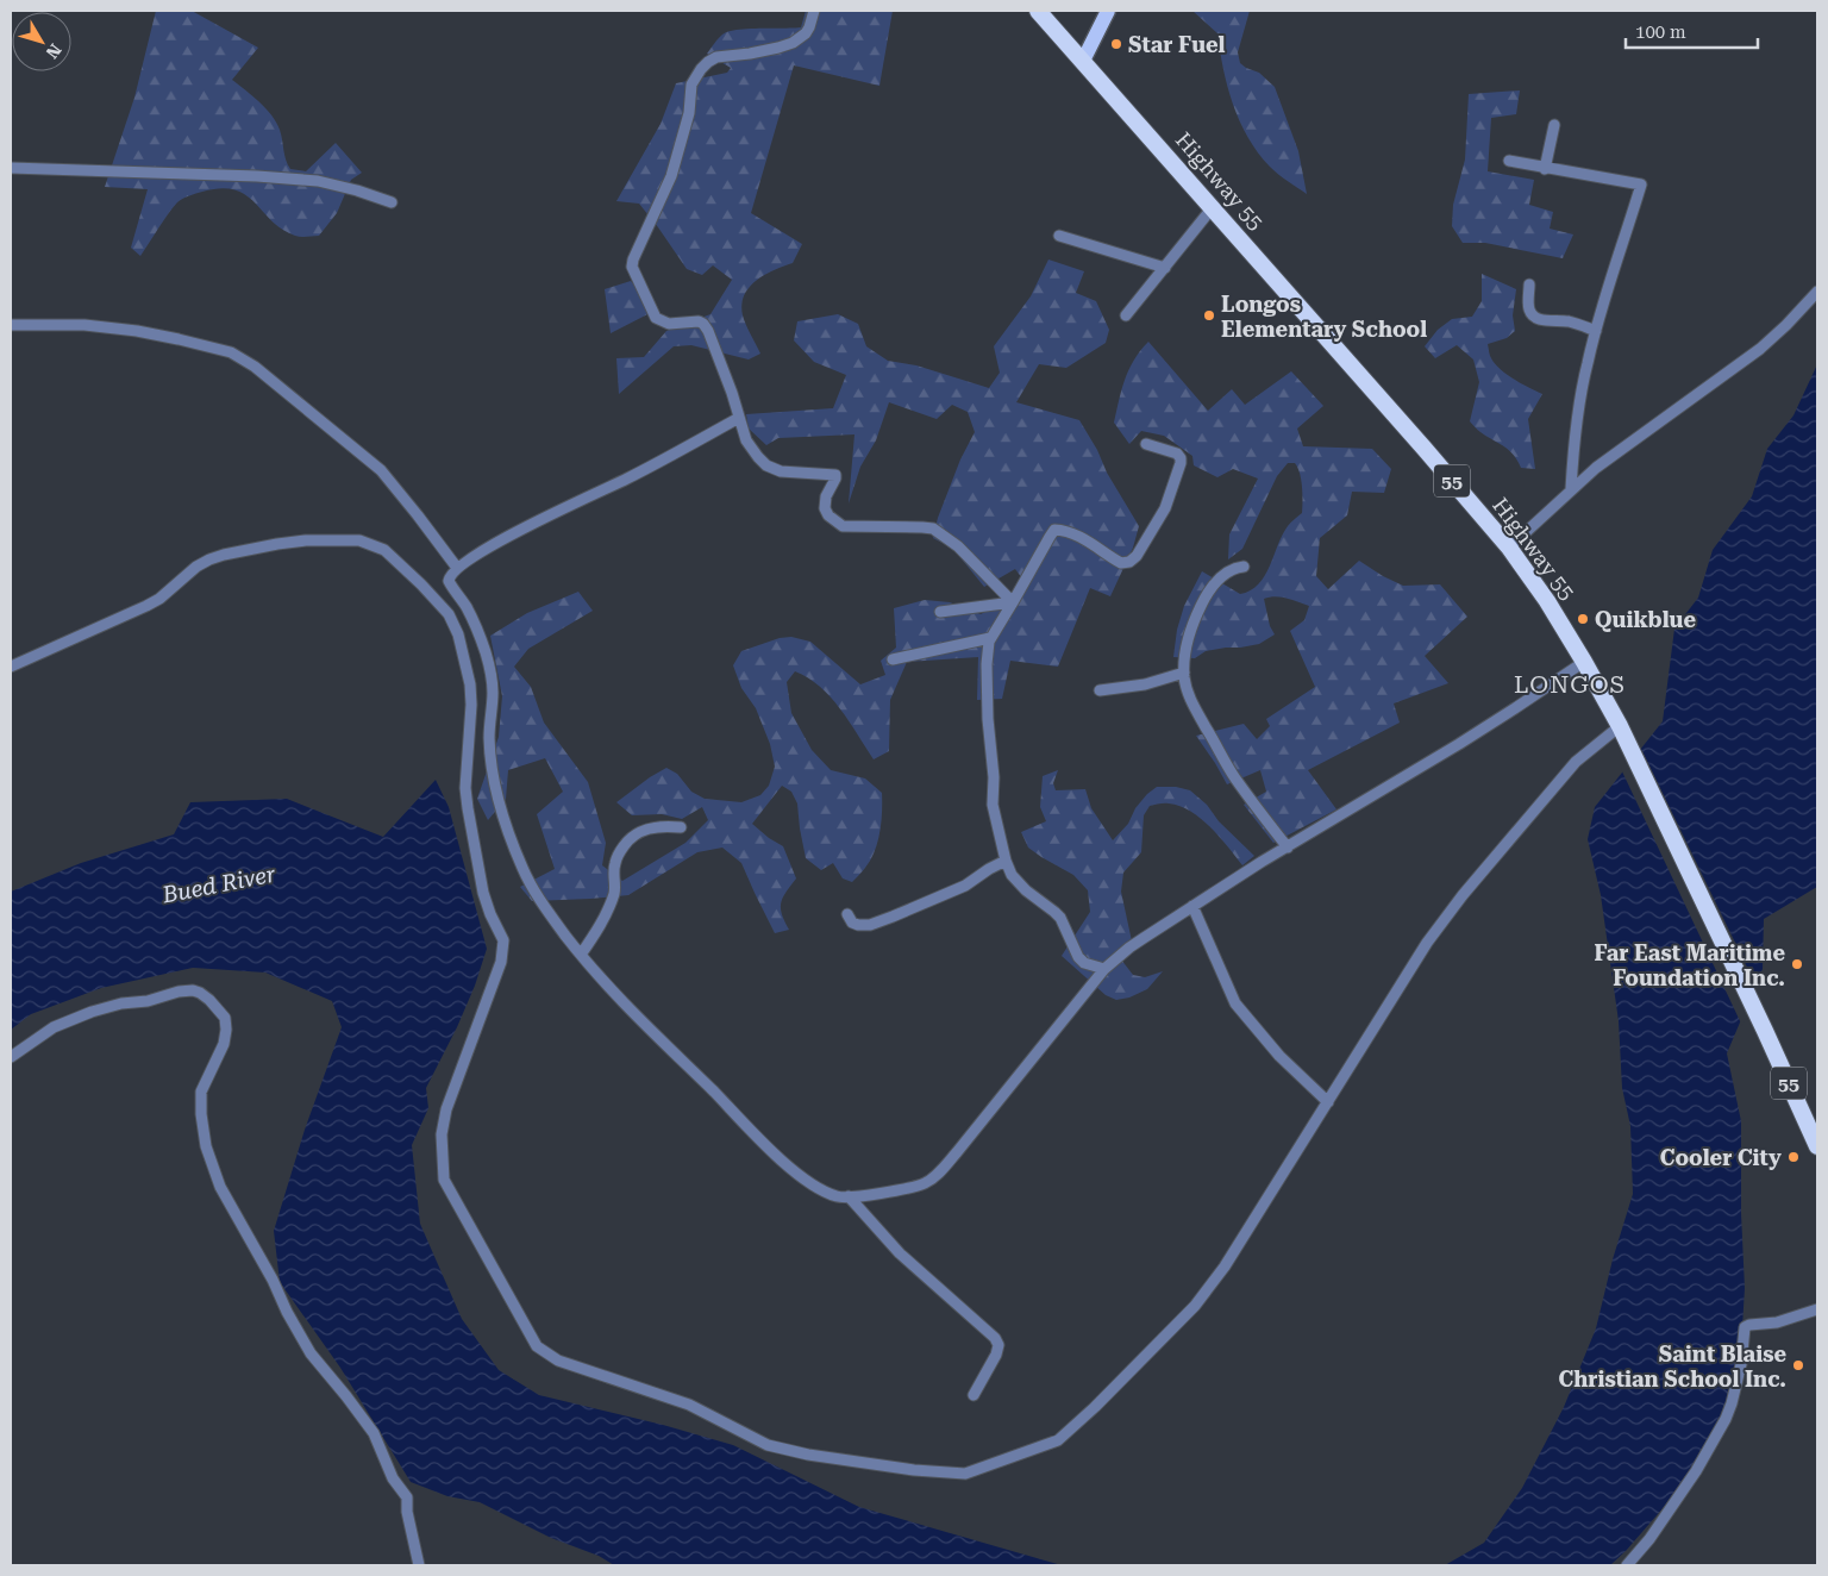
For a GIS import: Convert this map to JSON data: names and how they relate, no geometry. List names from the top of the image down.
{
  "streets": {
    "highway": ["Highway 55", "55"]
  },
  "districts": ["LONGOS"],
  "water": ["Bued River"],
  "places": [
    "Star Fuel",
    "Longos Elementary School",
    "Quikblue",
    "Far East Maritime Foundation Inc.",
    "Cooler City",
    "Saint Blaise Christian School Inc."
  ],
  "scale_bar": "100 m",
  "north": "bottom right"
}
